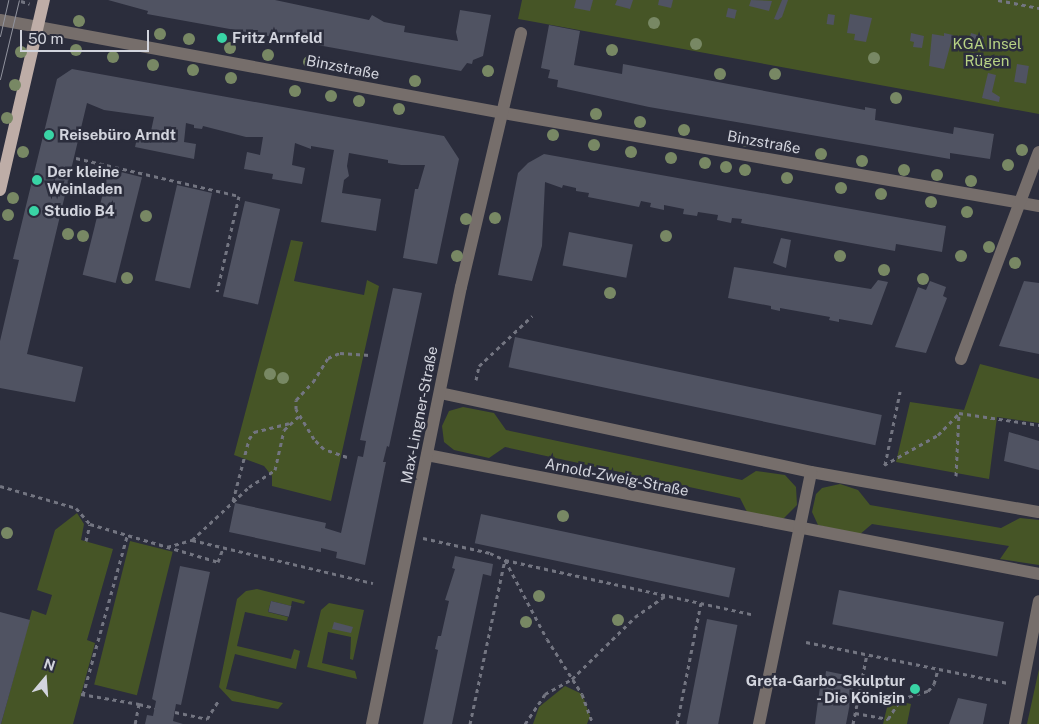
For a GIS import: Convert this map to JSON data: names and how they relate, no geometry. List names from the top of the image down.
{
  "streets": {
    "street": ["Binzstraße", "Max-Lingner-Straße", "Arnold-Zweig-Straße"]
  },
  "crossings": [
    ["Binzstraße", "Max-Lingner-Straße"],
    ["Max-Lingner-Straße", "Arnold-Zweig-Straße"]
  ],
  "parks": ["KGA Insel Rügen"],
  "places": [
    "Fritz Arnfeld",
    "Reisebüro Arndt",
    "Der kleine Weinladen",
    "Studio B4",
    "Greta-Garbo-Skulptur - Die Königin"
  ],
  "scale_bar": "50 m",
  "north": "top"
}
